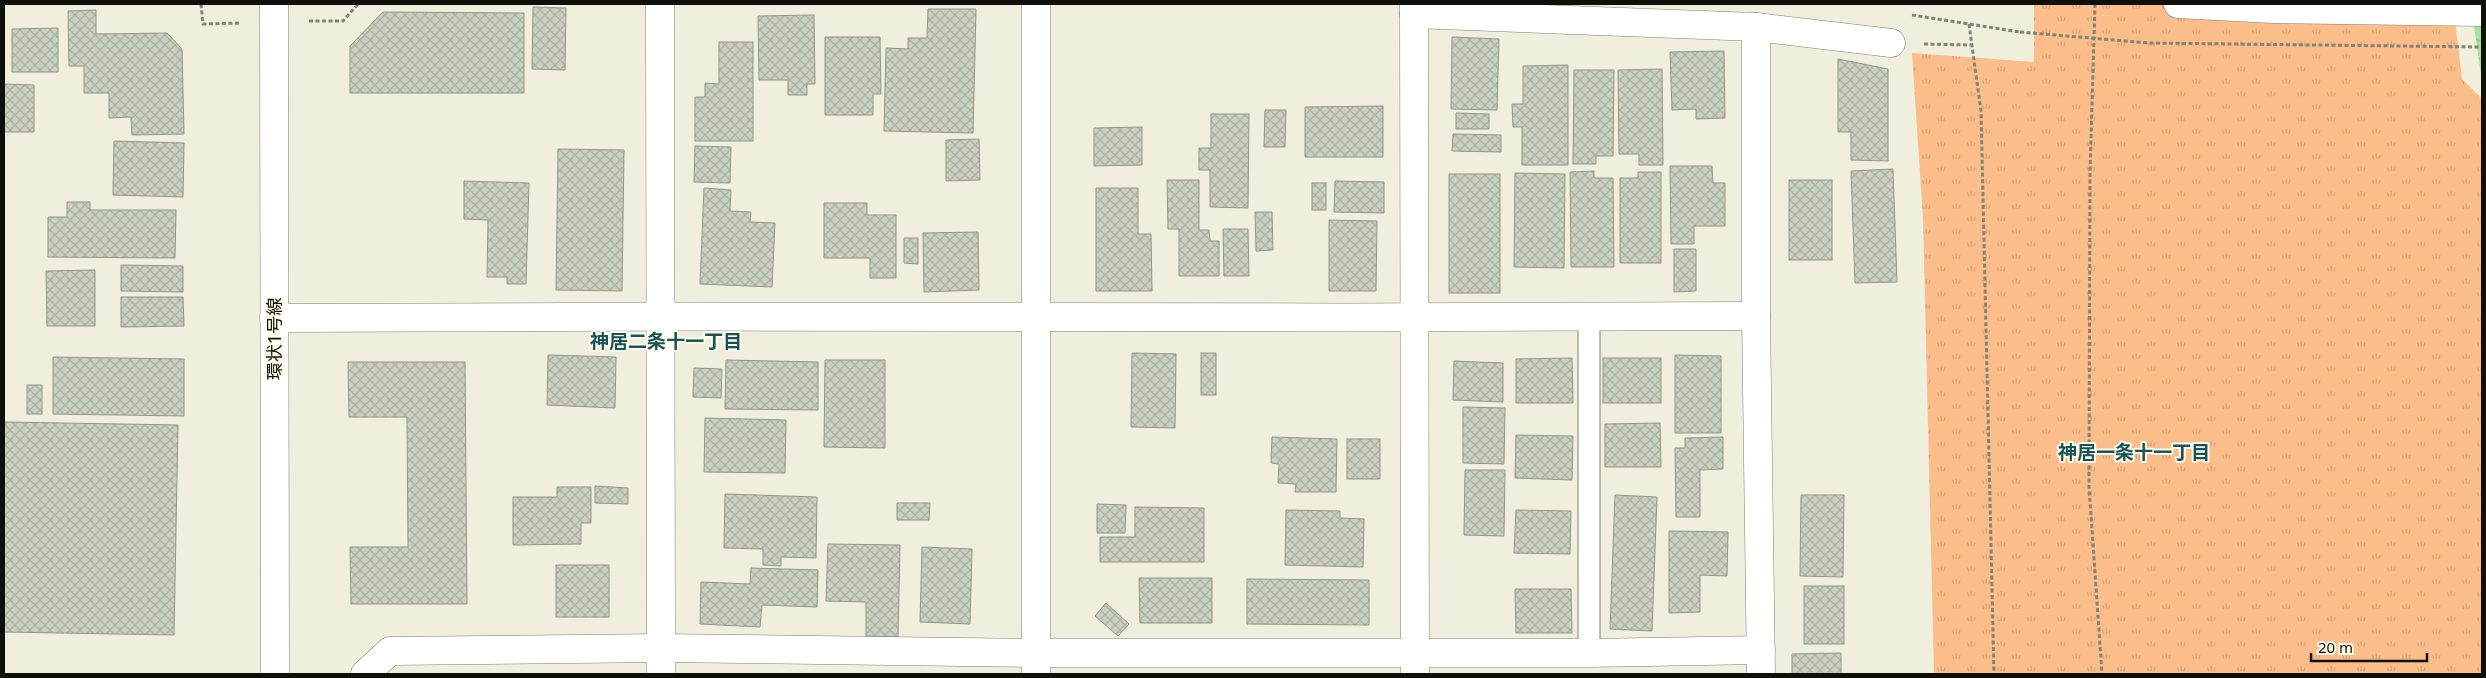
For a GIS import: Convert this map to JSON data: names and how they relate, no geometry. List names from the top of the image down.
{
  "streets": {
    "street": ["環状1号線"]
  },
  "districts": ["神居二条十一丁目", "神居一条十一丁目"],
  "scale_bar": "20 m"
}
